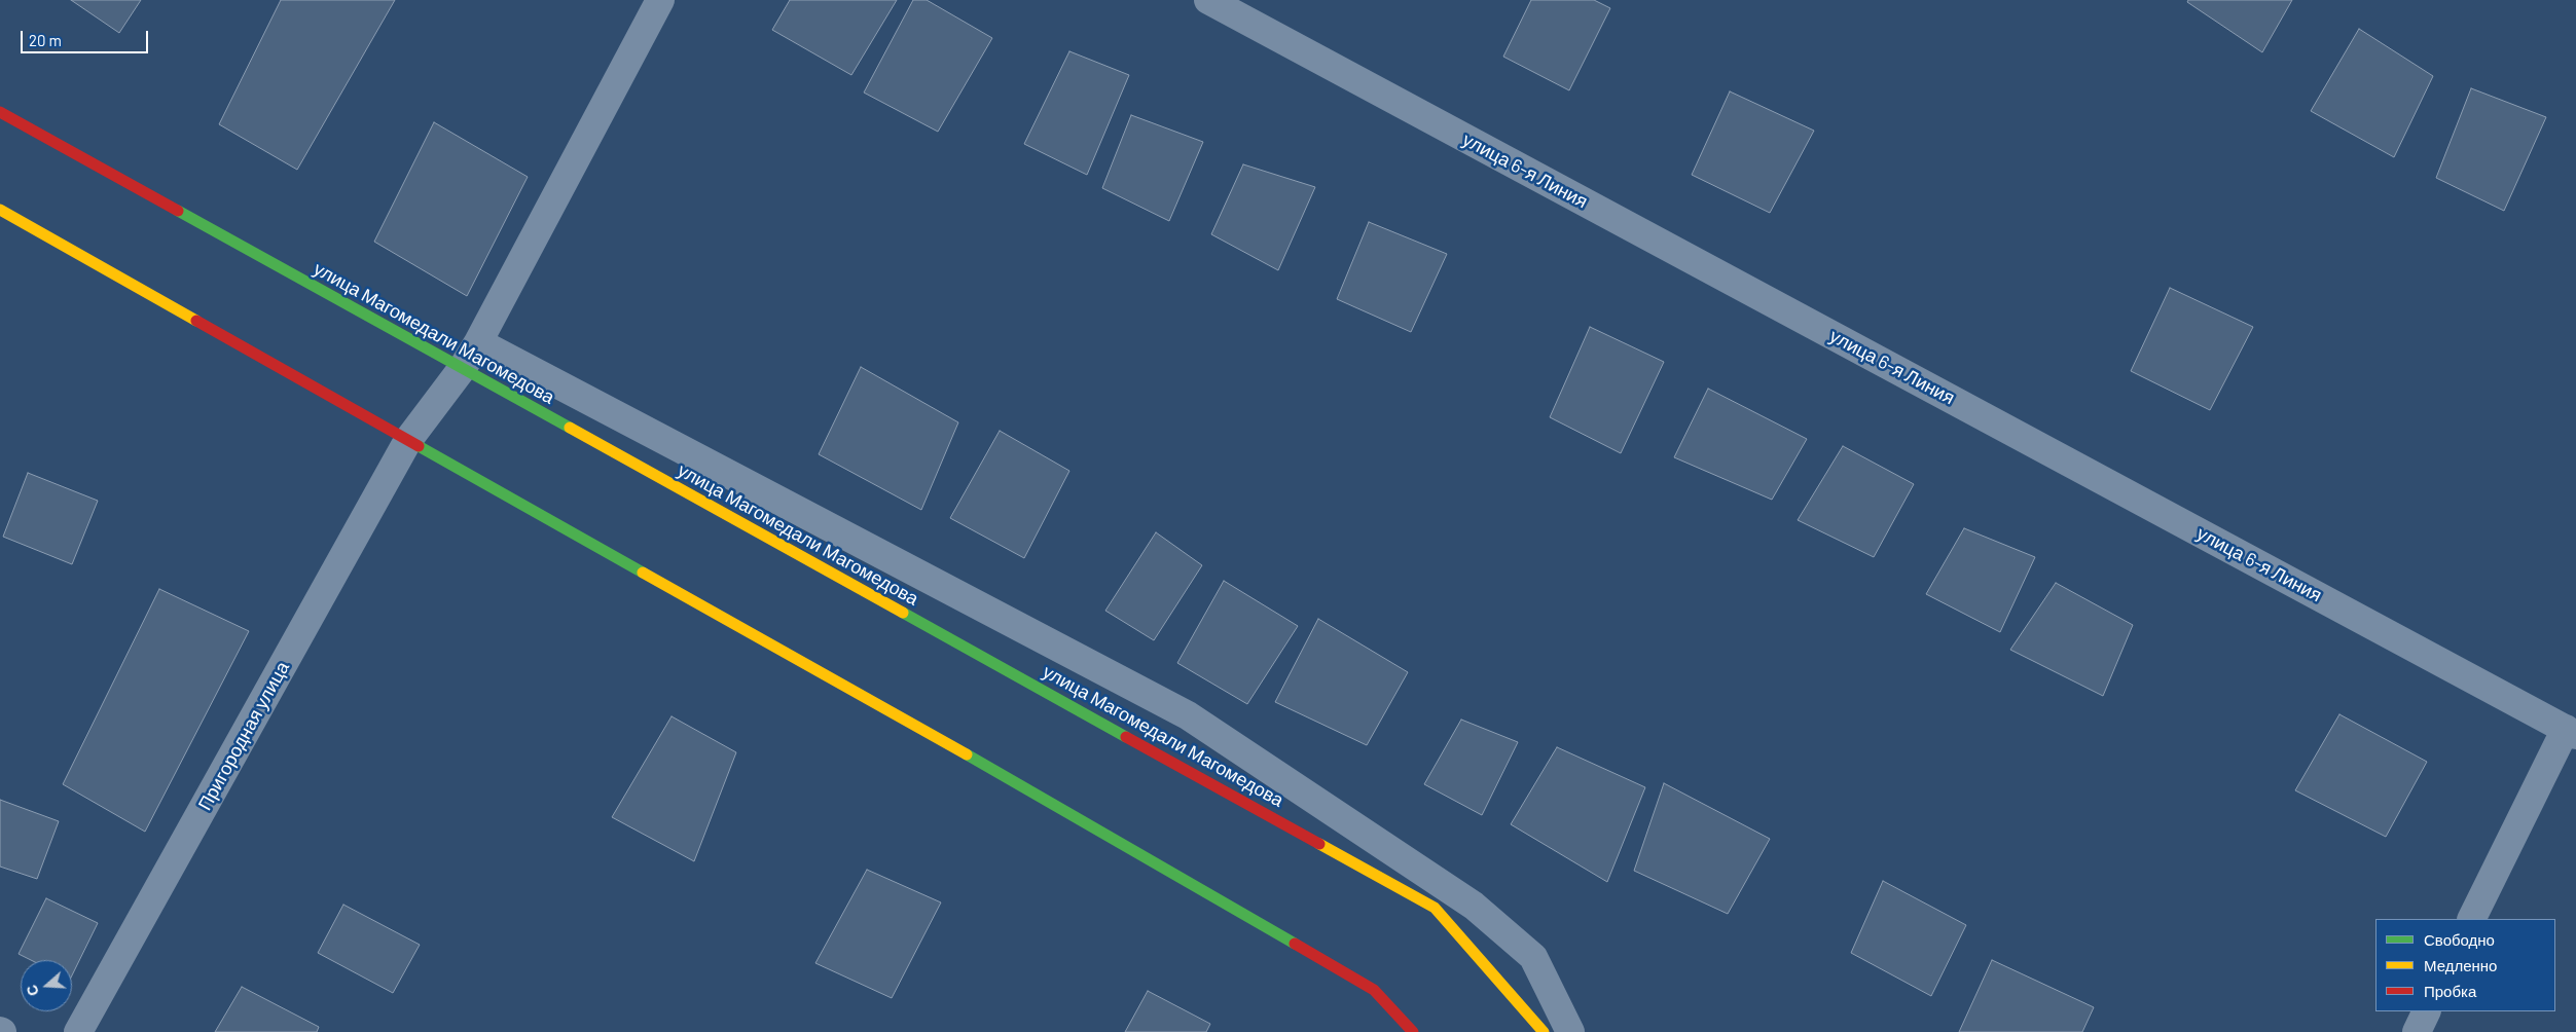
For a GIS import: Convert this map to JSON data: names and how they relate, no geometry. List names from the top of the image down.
{
  "streets": {
    "main road": ["улица Магомедали Магомедова"],
    "street": ["улица 6-я Линия", "Пригородная улица"]
  },
  "crossings": [
    ["улица Магомедали Магомедова", "Пригородная улица"]
  ],
  "legend": ["Свободно", "Медленно", "Пробка"],
  "scale_bar": "20 m",
  "north": "left"
}
